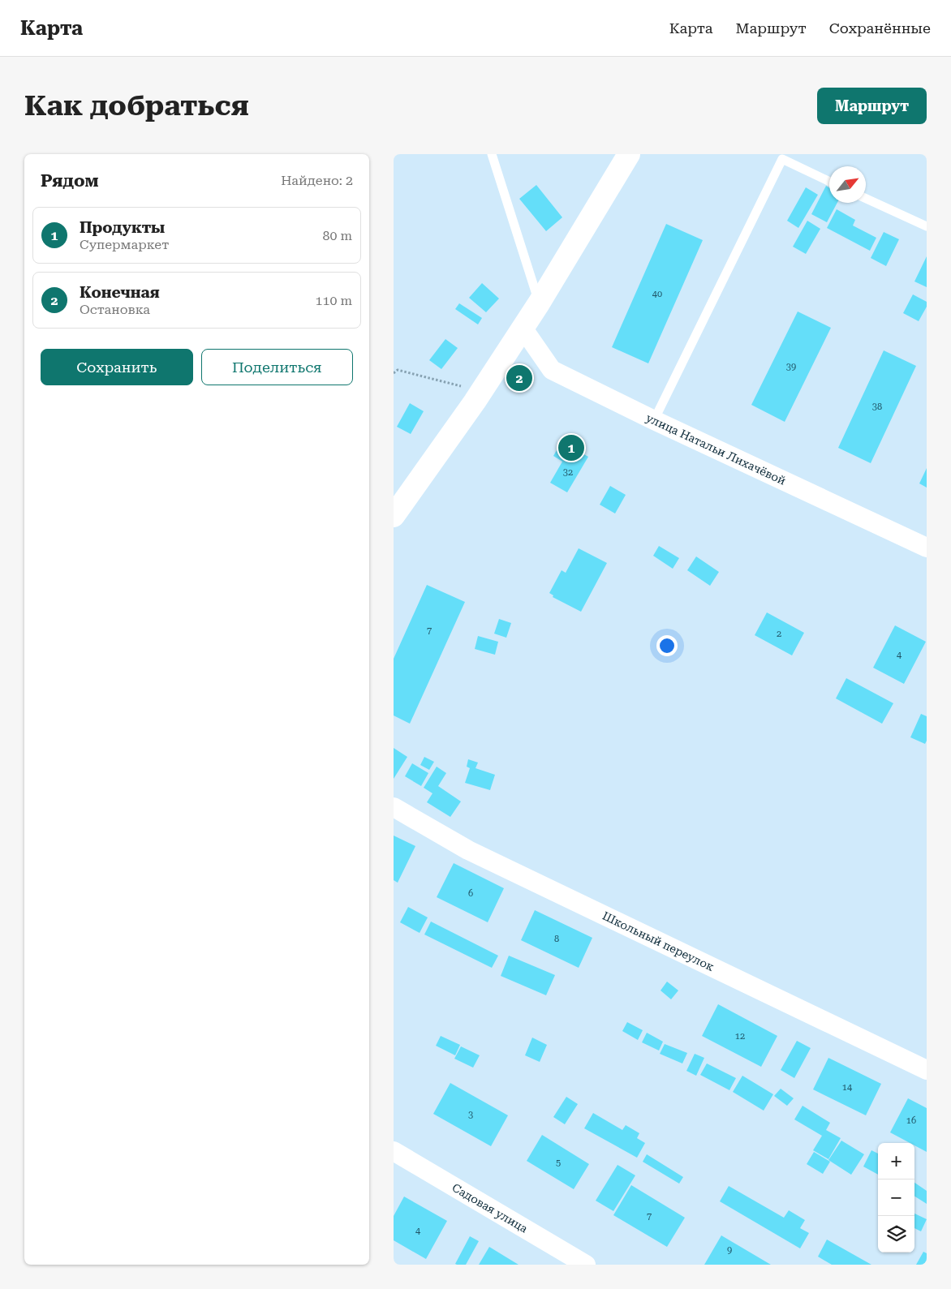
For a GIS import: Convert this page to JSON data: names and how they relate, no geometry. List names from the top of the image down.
{
  "streets": {
    "street": ["улица Натальи Лихачёвой", "Школьный переулок", "Садовая улица"]
  },
  "house_numbers": [
    "40",
    "39",
    "38",
    "32",
    "7",
    "2",
    "4",
    "6",
    "8",
    "12",
    "14",
    "3",
    "16",
    "5",
    "7",
    "4",
    "9"
  ],
  "north": "top right",
  "page": {
    "header": "Карта",
    "nav": ["Карта", "Маршрут", "Сохранённые"],
    "buttons": [
      "Маршрут",
      ["Сохранить", "Поделиться"]
    ],
    "title": "Как добраться",
    "heading": ["Рядом", "Найдено: 2"],
    "list": [
      {
        "mark": "1",
        "name": "Продукты",
        "note": "Супермаркет",
        "value": "80 m"
      },
      {
        "mark": "2",
        "name": "Конечная",
        "note": "Остановка",
        "value": "110 m"
      }
    ],
    "pins": ["2", "1"],
    "map_buttons": ["+", "−"]
  }
}
